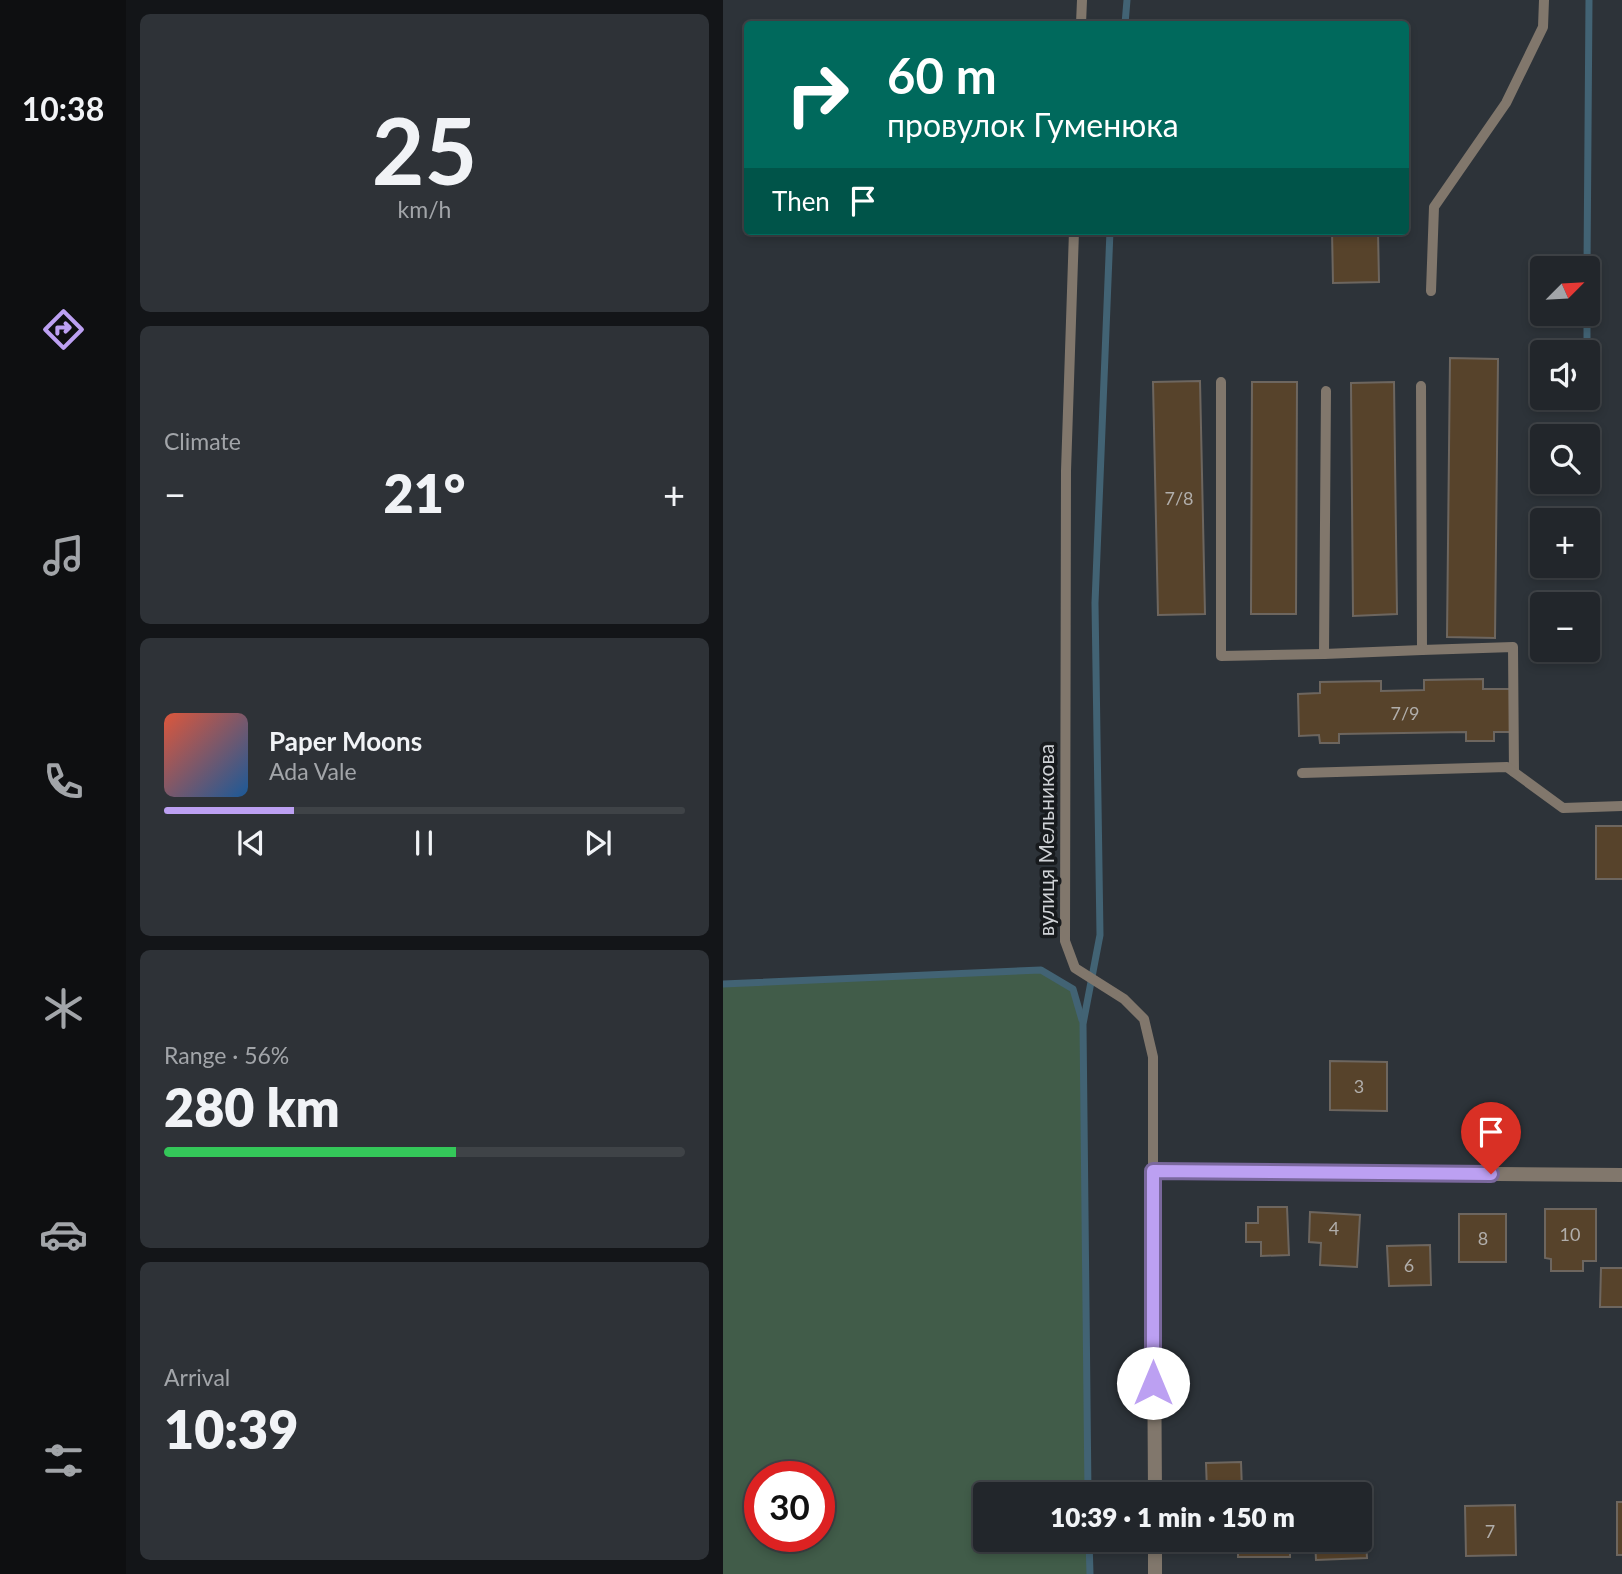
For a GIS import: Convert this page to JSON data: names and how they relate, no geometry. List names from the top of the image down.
{
  "streets": {
    "street": ["вулиця Мельникова"]
  },
  "house_numbers": [
    "7/8",
    "7/9",
    "3",
    "4",
    "10",
    "8",
    "6",
    "7"
  ],
  "north": "top right",
  "page": {
    "tabs": "10:38",
    "tile": [
      ["25", "km/h"],
      "Climate",
      ["Range · 56%", "280 km"],
      ["Arrival", "10:39"]
    ],
    "turn": ["60 m", "провулок Гуменюка"],
    "then": "Then",
    "map_buttons": ["+", "−"],
    "heat": ["−", "21°", "+"],
    "song": ["Paper Moons", "Ada Vale"],
    "limit": "30",
    "trip": "10:39 · 1 min · 150 m"
  }
}
